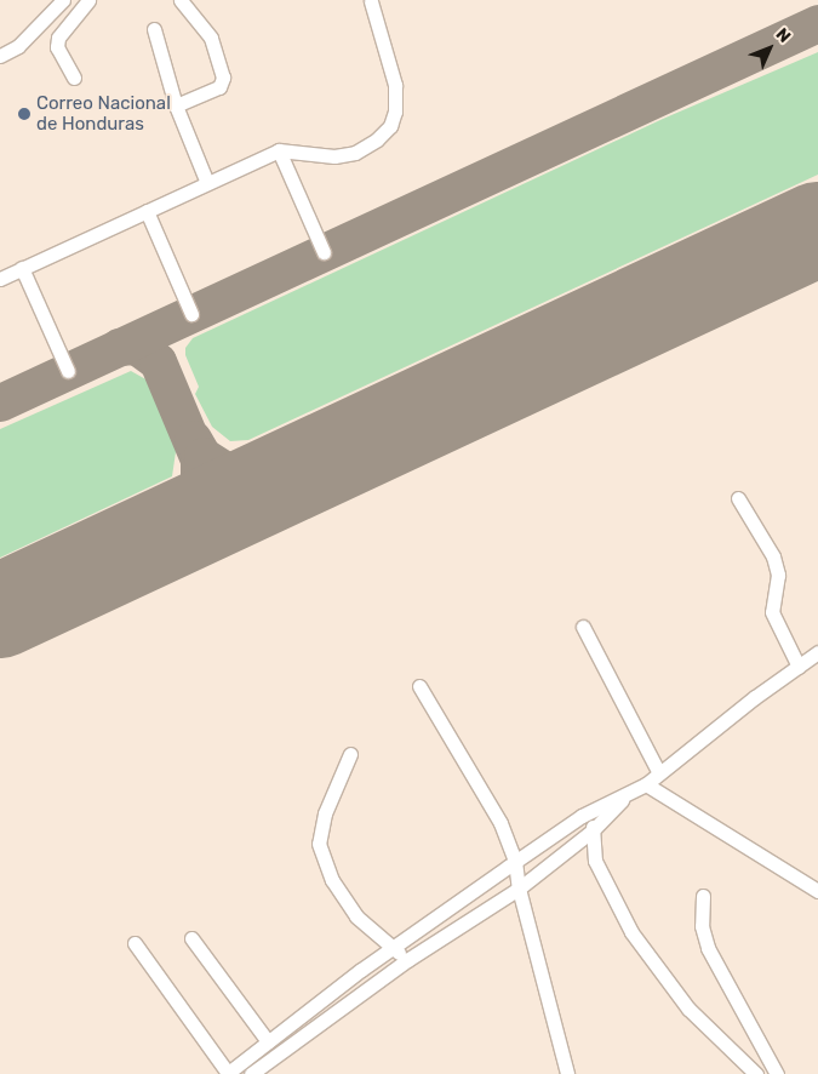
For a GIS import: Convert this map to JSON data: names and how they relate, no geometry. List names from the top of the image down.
{
  "places": ["Correo Nacional de Honduras"],
  "north": "top right"
}
